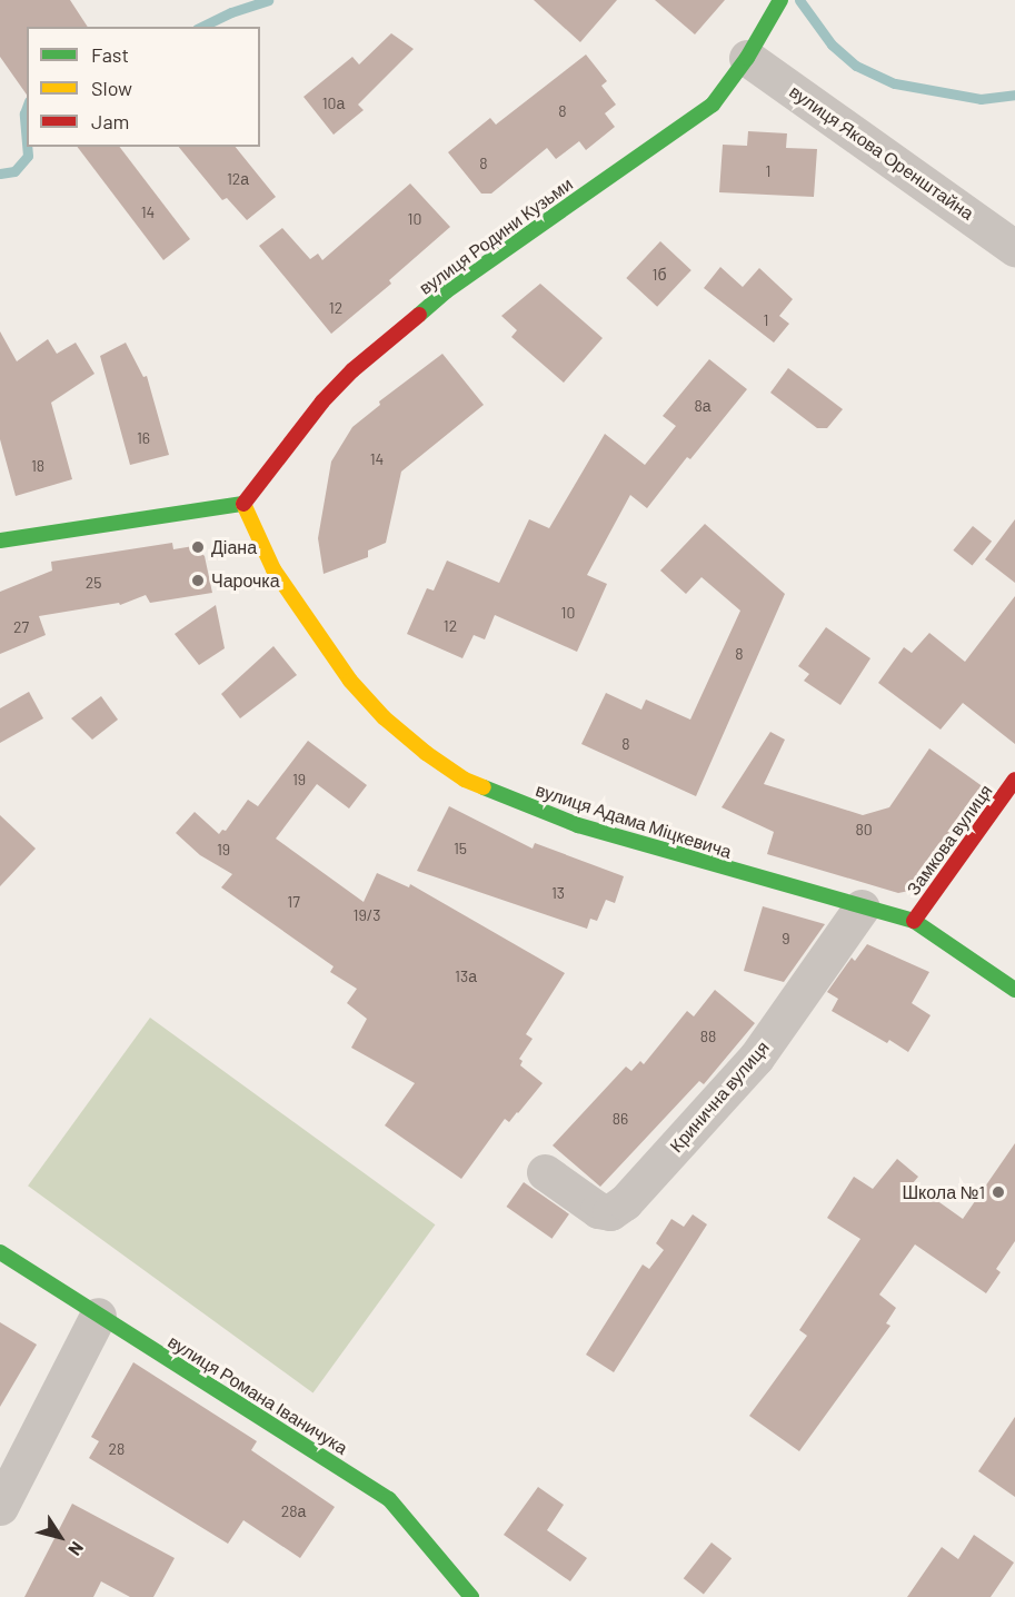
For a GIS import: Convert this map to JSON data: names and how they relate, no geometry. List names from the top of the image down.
{
  "streets": {
    "street": [
      "вулиця Якова Оренштайна",
      "вулиця Родини Кузьми",
      "вулиця Адама Міцкевича",
      "Замкова вулиця",
      "Кринична вулиця",
      "вулиця Романа Іваничука"
    ]
  },
  "crossings": [
    ["вулиця Якова Оренштайна", "вулиця Родини Кузьми"],
    ["вулиця Родини Кузьми", "вулиця Адама Міцкевича"],
    ["вулиця Адама Міцкевича", "Замкова вулиця"],
    ["вулиця Адама Міцкевича", "Кринична вулиця"]
  ],
  "places": ["Діана", "Чарочка", "Школа №1"],
  "house_numbers": [
    "10а",
    "8",
    "8",
    "1",
    "12а",
    "14",
    "10",
    "1б",
    "12",
    "1",
    "8а",
    "16",
    "14",
    "18",
    "25",
    "10",
    "12",
    "27",
    "8",
    "8",
    "19",
    "80",
    "15",
    "19",
    "13",
    "17",
    "19/3",
    "9",
    "13а",
    "88",
    "86",
    "28",
    "28а"
  ],
  "legend": ["Fast", "Slow", "Jam"],
  "north": "bottom right"
}
